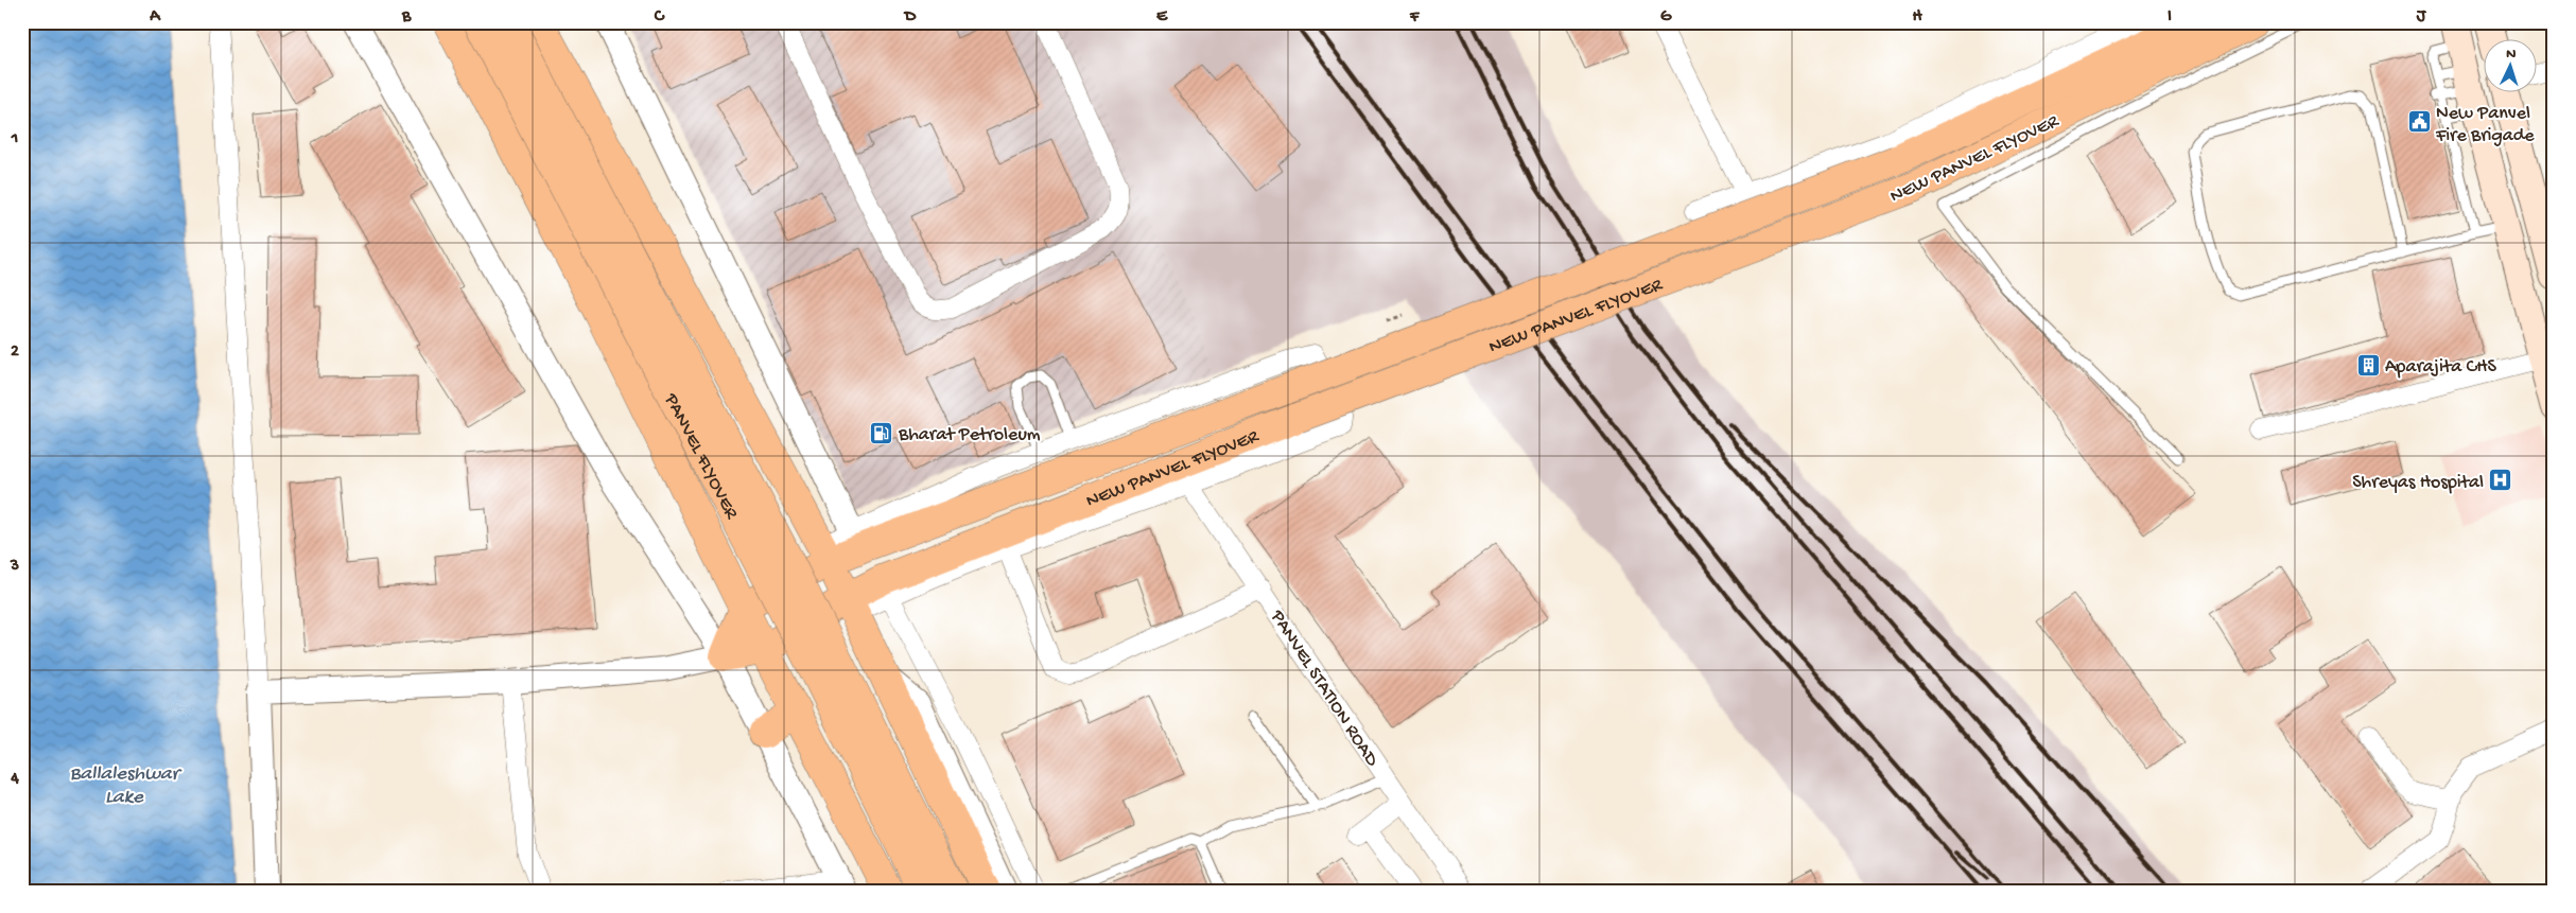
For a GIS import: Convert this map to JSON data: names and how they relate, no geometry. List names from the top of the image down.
{
  "streets": {
    "main road": ["NEW PANVEL FLYOVER", "PANVEL FLYOVER"],
    "street": ["PANVEL STATION ROAD"]
  },
  "water": ["Ballaleshwar Lake"],
  "places": {
    "public building": ["New Panvel Fire Brigade"],
    "building": ["Aparajita CHS"],
    "fuel station": ["Bharat Petroleum"],
    "hospital": ["Shreyas Hospital"]
  },
  "north": "top",
  "grid": {
    "columns": [
      "A",
      "B",
      "C",
      "D",
      "E",
      "F",
      "G",
      "H",
      "I",
      "J"
    ],
    "rows": [
      "1",
      "2",
      "3",
      "4"
    ]
  }
}
